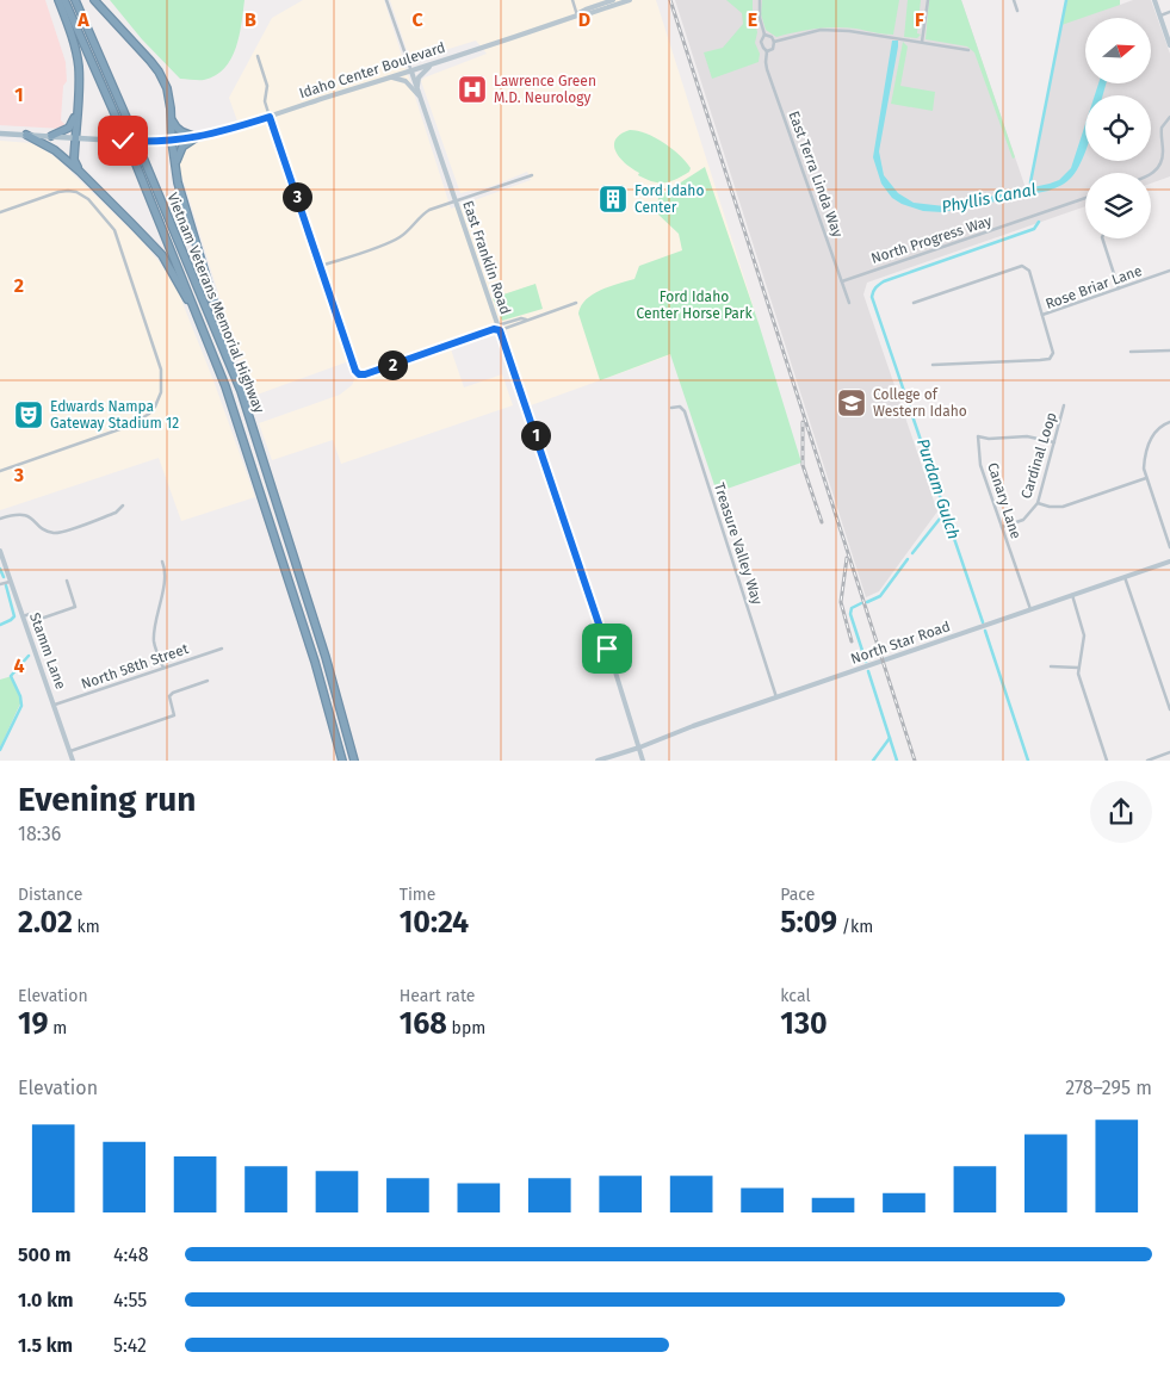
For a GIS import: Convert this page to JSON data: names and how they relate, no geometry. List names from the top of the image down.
{
  "streets": {
    "highway": ["Vietnam Veterans Memorial Highway"],
    "main road": [
      "Idaho Center Boulevard",
      "East Franklin Road",
      "North Star Road",
      "Stamm Lane"
    ],
    "street": [
      "East Terra Linda Way",
      "North Progress Way",
      "Rose Briar Lane",
      "Cardinal Loop",
      "Canary Lane",
      "Treasure Valley Way",
      "North 58th Street"
    ]
  },
  "crossings": [
    ["Idaho Center Boulevard", "East Franklin Road"],
    ["East Terra Linda Way", "North Progress Way"],
    ["East Franklin Road", "North Star Road"],
    ["Cardinal Loop", "Canary Lane"],
    ["Canary Lane", "North Star Road"],
    ["Treasure Valley Way", "North Star Road"],
    ["Stamm Lane", "North 58th Street"]
  ],
  "water": ["Phyllis Canal", "Purdam Gulch"],
  "parks": ["Ford Idaho Center Horse Park"],
  "places": {
    "hospital": ["Lawrence Green M.D. Neurology"],
    "building": ["Ford Idaho Center"],
    "school or university": ["College of Western Idaho"],
    "theatre": ["Edwards Nampa Gateway Stadium 12"]
  },
  "north": "right",
  "page": {
    "pins": ["3", "2", "1"],
    "heading": ["Evening run", "18:36"],
    "stats": [
      ["Distance", "2.02 km"],
      ["Time", "10:24"],
      ["Pace", "5:09 /km"],
      ["Elevation", "19 m"],
      ["Heart rate", "168 bpm"],
      ["kcal", "130"]
    ],
    "chart": ["Elevation", "278–295 m"],
    "list": [
      {
        "name": "500 m",
        "note": "4:48"
      },
      {
        "name": "1.0 km",
        "note": "4:55"
      },
      {
        "name": "1.5 km",
        "note": "5:42"
      }
    ]
  },
  "grid": {
    "columns": [
      "A",
      "B",
      "C",
      "D",
      "E",
      "F"
    ],
    "rows": [
      "1",
      "2",
      "3",
      "4"
    ]
  }
}
